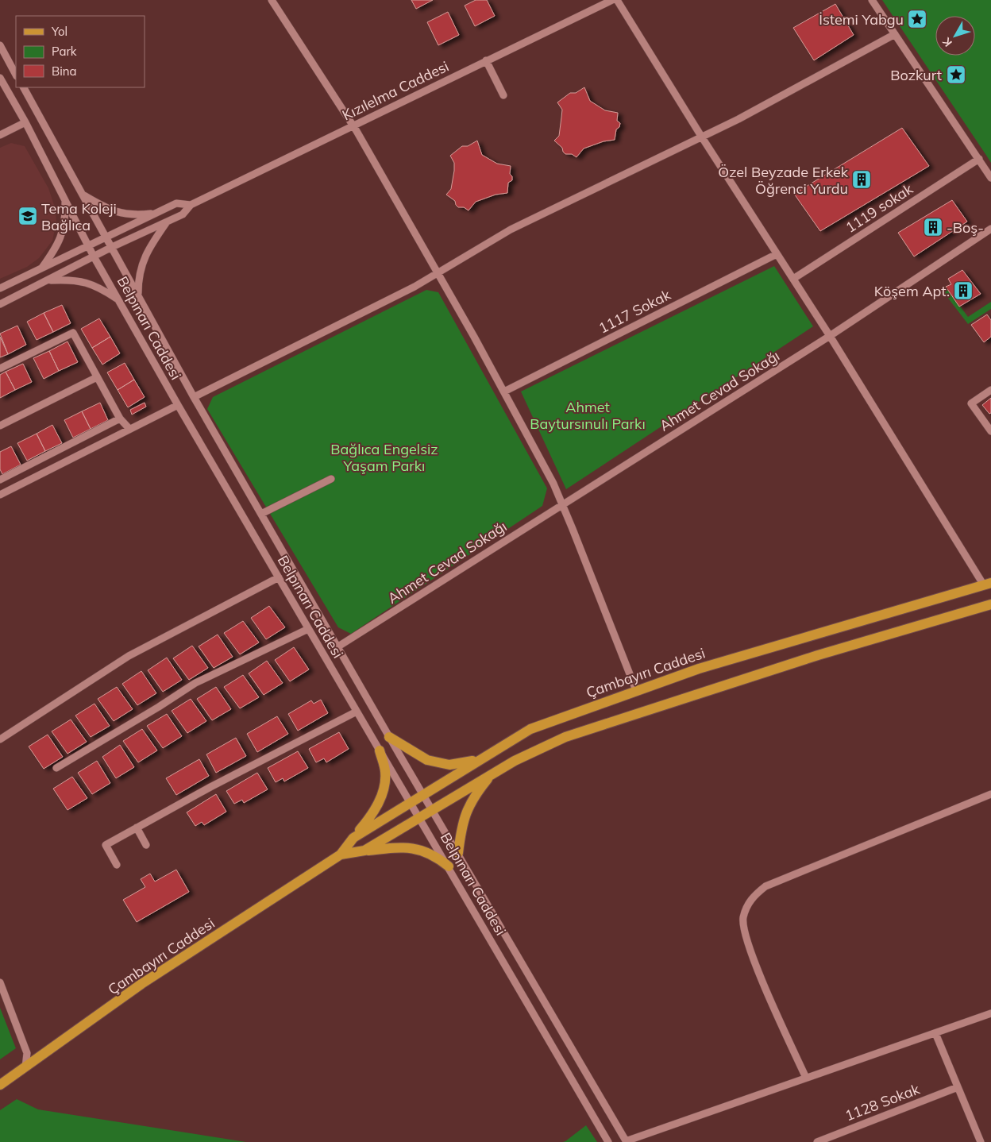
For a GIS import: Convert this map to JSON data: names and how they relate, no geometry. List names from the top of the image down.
{
  "streets": {
    "main road": ["Çambayırı Caddesi"],
    "street": [
      "Kızılelma Caddesi",
      "1119 sokak",
      "1117 Sokak",
      "Belpınarı Caddesi",
      "Ahmet Cevad Sokağı",
      "1128 Sokak"
    ]
  },
  "crossings": [
    ["Kızılelma Caddesi", "Belpınarı Caddesi"],
    ["Belpınarı Caddesi", "Ahmet Cevad Sokağı"],
    ["Belpınarı Caddesi", "Çambayırı Caddesi"]
  ],
  "parks": ["Ahmet Baytursınulı Parkı", "Bağlıca Engelsiz Yaşam Parkı"],
  "places": {
    "place": ["İstemi Yabgu", "Bozkurt"],
    "building": ["Özel Beyzade Erkek Öğrenci Yurdu", "-Boş-", "Köşem Apt."],
    "school or university": ["Tema Koleji Bağlıca"]
  },
  "legend": ["Yol", "Park", "Bina"],
  "north": "bottom left"
}
